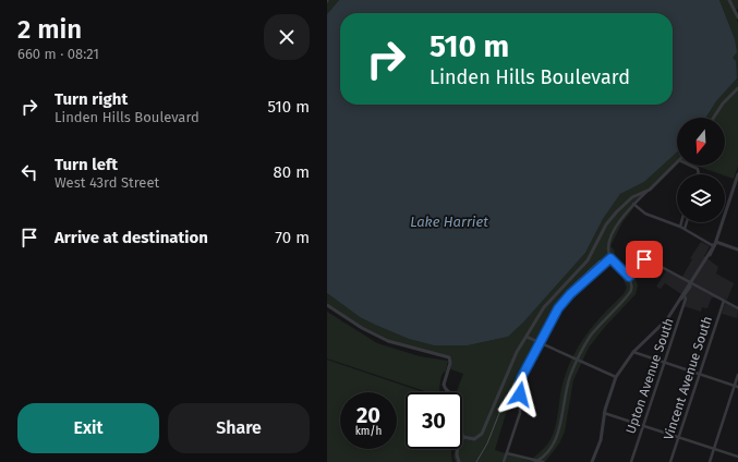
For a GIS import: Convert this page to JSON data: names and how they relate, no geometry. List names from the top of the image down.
{
  "streets": {
    "street": ["Upton Avenue South", "Vincent Avenue South"]
  },
  "water": ["Lake Harriet"],
  "north": "bottom",
  "page": {
    "heading": ["2 min", "660 m · 08:21"],
    "turn": ["510 m", "Linden Hills Boulevard"],
    "list": [
      {
        "name": "Turn right",
        "note": "Linden Hills Boulevard",
        "value": "510 m"
      },
      {
        "name": "Turn left",
        "note": "West 43rd Street",
        "value": "80 m"
      },
      {
        "name": "Arrive at destination",
        "value": "70 m"
      }
    ],
    "speed": "20 km/h",
    "limit": "30",
    "buttons": ["Exit", "Share"]
  }
}
